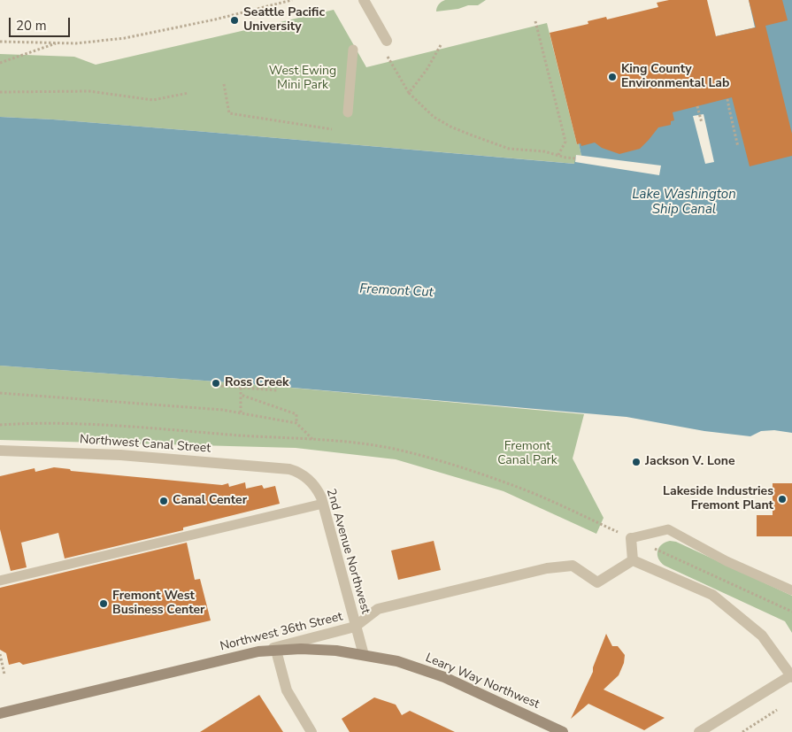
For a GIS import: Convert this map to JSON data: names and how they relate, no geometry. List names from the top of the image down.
{
  "streets": {
    "main road": ["Northwest 36th Street", "Leary Way Northwest"],
    "street": ["Northwest Canal Street", "2nd Avenue Northwest"]
  },
  "crossings": [
    ["Northwest Canal Street", "2nd Avenue Northwest"],
    ["2nd Avenue Northwest", "Northwest 36th Street"],
    ["2nd Avenue Northwest", "Leary Way Northwest"],
    ["Northwest 36th Street", "Leary Way Northwest"]
  ],
  "water": ["Lake Washington Ship Canal", "Fremont Cut"],
  "parks": ["West Ewing Mini Park", "Fremont Canal Park"],
  "places": [
    "Seattle Pacific University",
    "King County Environmental Lab",
    "Ross Creek",
    "Jackson V. Lone",
    "Lakeside Industries Fremont Plant",
    "Canal Center",
    "Fremont West Business Center"
  ],
  "scale_bar": "20 m"
}
